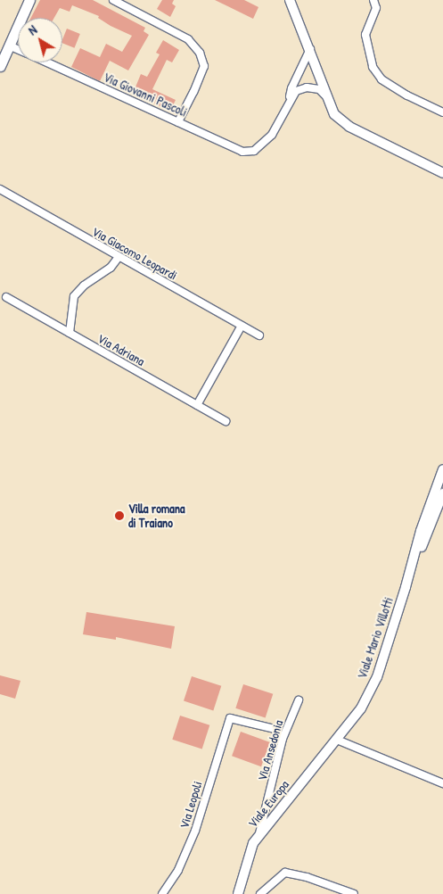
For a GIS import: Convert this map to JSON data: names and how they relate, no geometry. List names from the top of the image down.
{
  "streets": {
    "street": [
      "Via Giovanni Pascoli",
      "Via Giacomo Leopardi",
      "Via Adriana",
      "Viale Mario Villotti",
      "Via Ansedonia",
      "Viale Europa",
      "Via Leopoli"
    ]
  },
  "crossings": [
    ["Viale Mario Villotti", "Viale Europa"],
    ["Via Ansedonia", "Viale Europa"],
    ["Via Ansedonia", "Via Leopoli"]
  ],
  "places": ["Villa romana di Traiano"],
  "north": "top left"
}
